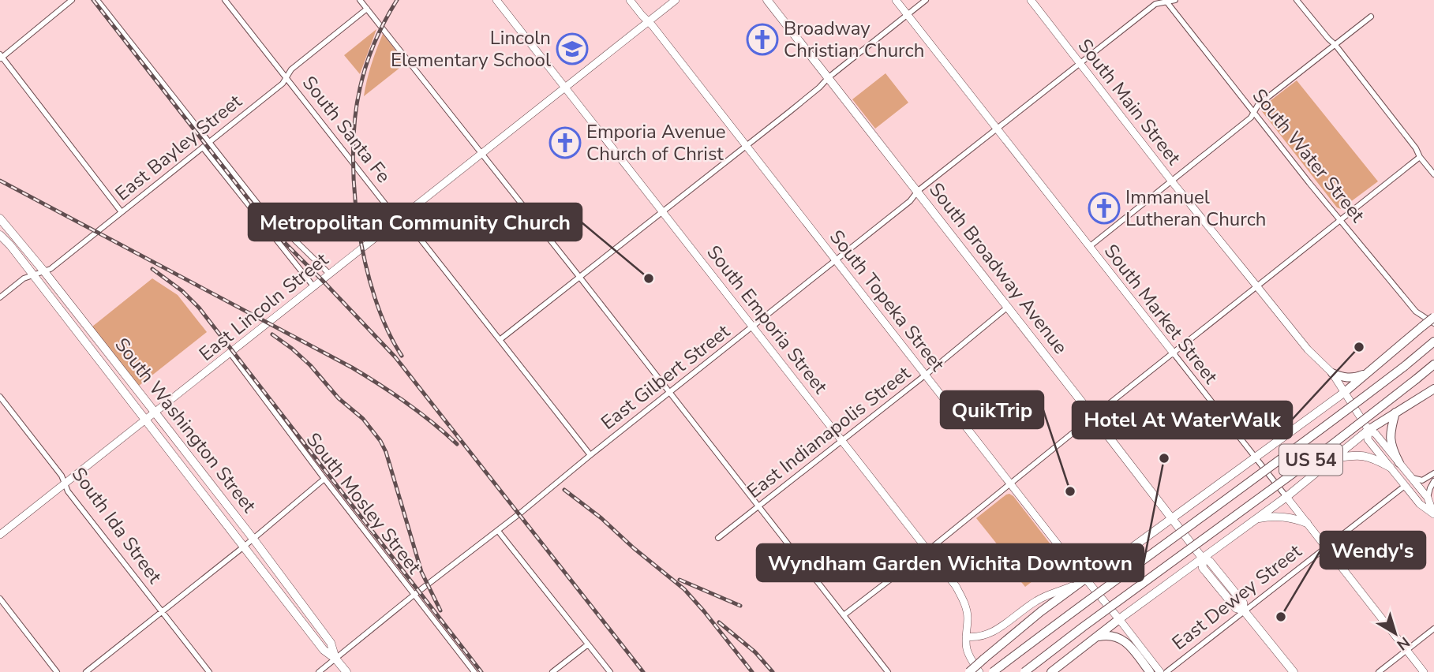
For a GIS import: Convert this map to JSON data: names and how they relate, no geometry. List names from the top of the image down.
{
  "streets": {
    "highway": ["US 54"],
    "main road": ["South Broadway Avenue", "South Washington Street"],
    "street": [
      "South Main Street",
      "South Santa Fe",
      "East Bayley Street",
      "South Water Street",
      "South Topeka Street",
      "East Lincoln Street",
      "South Market Street",
      "South Emporia Street",
      "East Gilbert Street",
      "East Indianapolis Street",
      "South Mosley Street",
      "South Ida Street",
      "East Dewey Street"
    ]
  },
  "crossings": [
    ["South Main Street", "East Gilbert Street"],
    ["South Main Street", "East Dewey Street"],
    ["South Santa Fe", "East Bayley Street"],
    ["South Santa Fe", "East Lincoln Street"],
    ["South Santa Fe", "East Gilbert Street"],
    ["East Bayley Street", "South Washington Street"],
    ["South Water Street", "East Gilbert Street"],
    ["South Broadway Avenue", "East Gilbert Street"],
    ["South Broadway Avenue", "East Indianapolis Street"],
    ["South Broadway Avenue", "East Dewey Street"],
    ["South Topeka Street", "East Lincoln Street"],
    ["South Topeka Street", "East Gilbert Street"],
    ["South Topeka Street", "East Indianapolis Street"],
    ["East Lincoln Street", "South Emporia Street"],
    ["East Lincoln Street", "South Washington Street"],
    ["East Lincoln Street", "South Mosley Street"],
    ["East Lincoln Street", "South Ida Street"],
    ["South Market Street", "East Gilbert Street"],
    ["South Market Street", "East Dewey Street"],
    ["South Emporia Street", "East Gilbert Street"],
    ["South Emporia Street", "East Indianapolis Street"],
    ["East Gilbert Street", "South Washington Street"],
    ["East Gilbert Street", "South Mosley Street"]
  ],
  "places": {
    "church": ["Broadway Christian Church", "Emporia Avenue Church of Christ", "Immanuel Lutheran Church"],
    "school or university": ["Lincoln Elementary School"],
    "other": [
      "Metropolitan Community Church",
      "Hotel At WaterWalk",
      "Wyndham Garden Wichita Downtown",
      "QuikTrip",
      "Wendy's"
    ]
  },
  "north": "bottom right"
}
